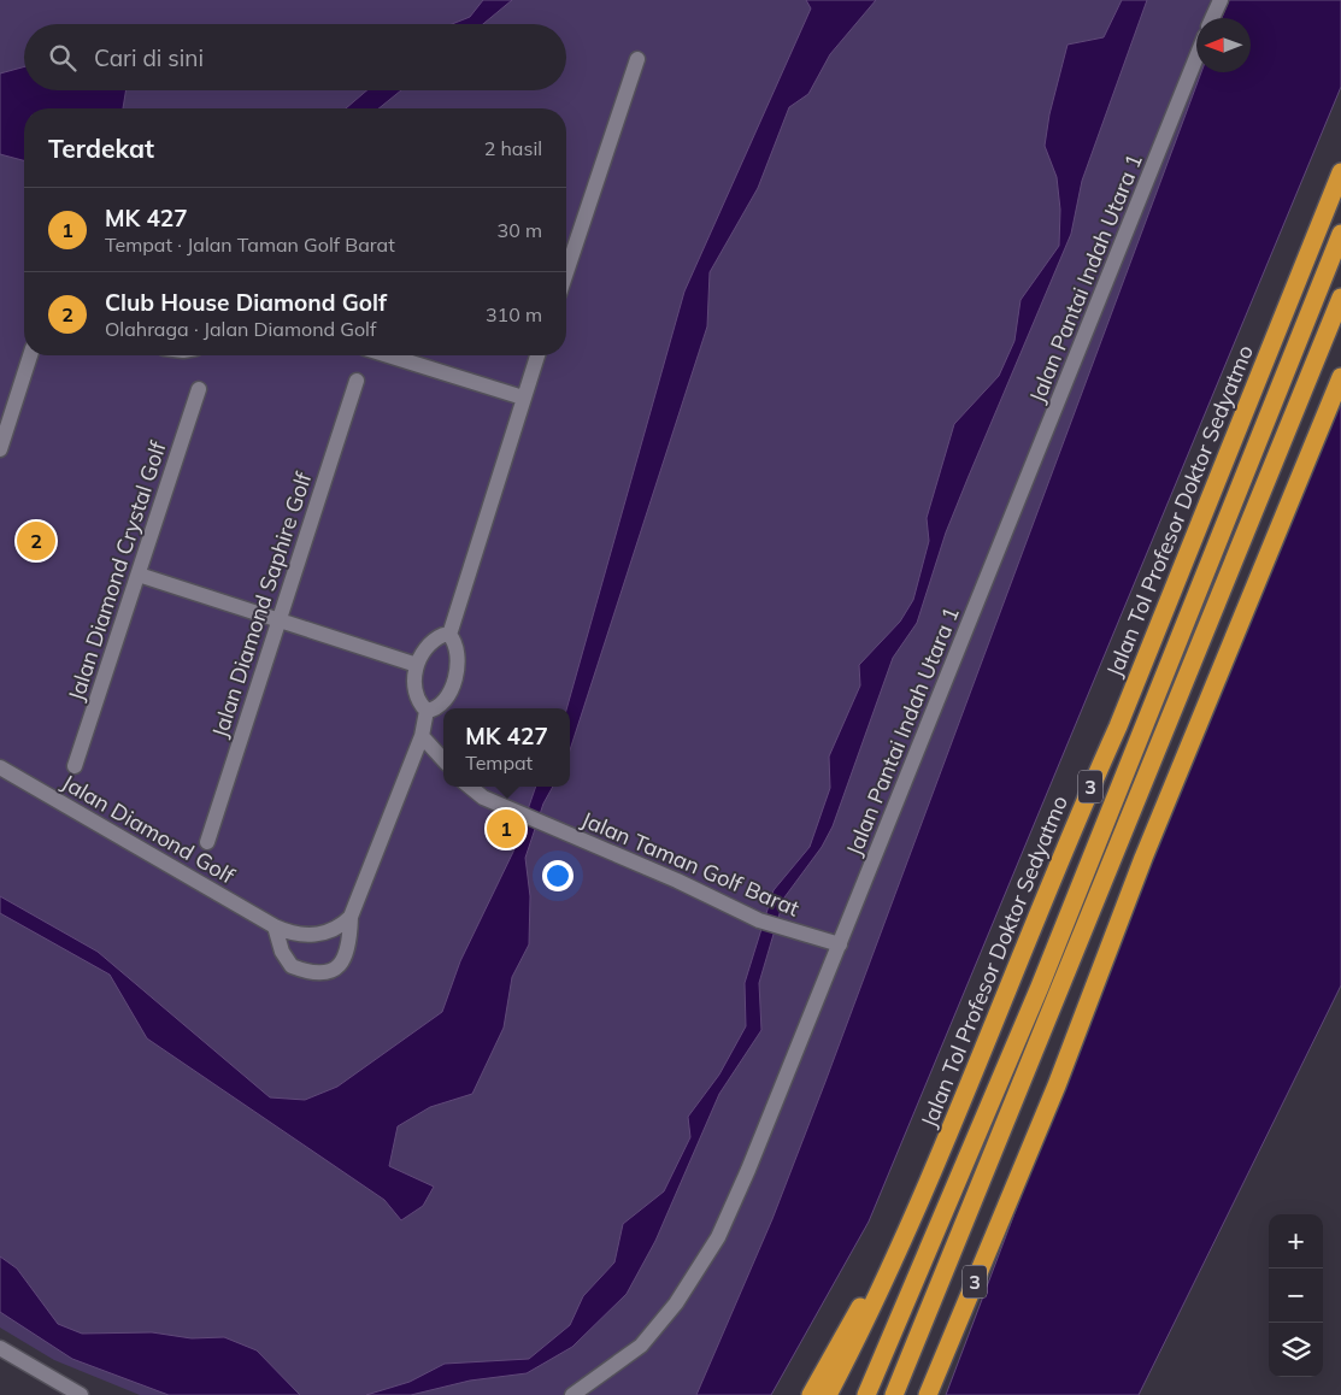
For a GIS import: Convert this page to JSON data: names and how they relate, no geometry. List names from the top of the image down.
{
  "streets": {
    "highway": ["Jalan Tol Profesor Doktor Sedyatmo", "3"],
    "street": [
      "Jalan Pantai Indah Utara 1",
      "Jalan Diamond Crystal Golf",
      "Jalan Diamond Saphire Golf",
      "Jalan Diamond Golf",
      "Jalan Taman Golf Barat"
    ]
  },
  "crossings": [
    ["Jalan Pantai Indah Utara 1", "Jalan Taman Golf Barat"]
  ],
  "north": "left",
  "page": {
    "search": "Cari di sini",
    "heading": ["Terdekat", "2 hasil"],
    "list": [
      {
        "mark": "1",
        "name": "MK 427",
        "note": "Tempat · Jalan Taman Golf Barat",
        "value": "30 m"
      },
      {
        "mark": "2",
        "name": "Club House Diamond Golf",
        "note": "Olahraga · Jalan Diamond Golf",
        "value": "310 m"
      }
    ],
    "pins": ["2", "1"],
    "popup": ["MK 427", "Tempat"],
    "map_buttons": ["+", "−"]
  }
}
